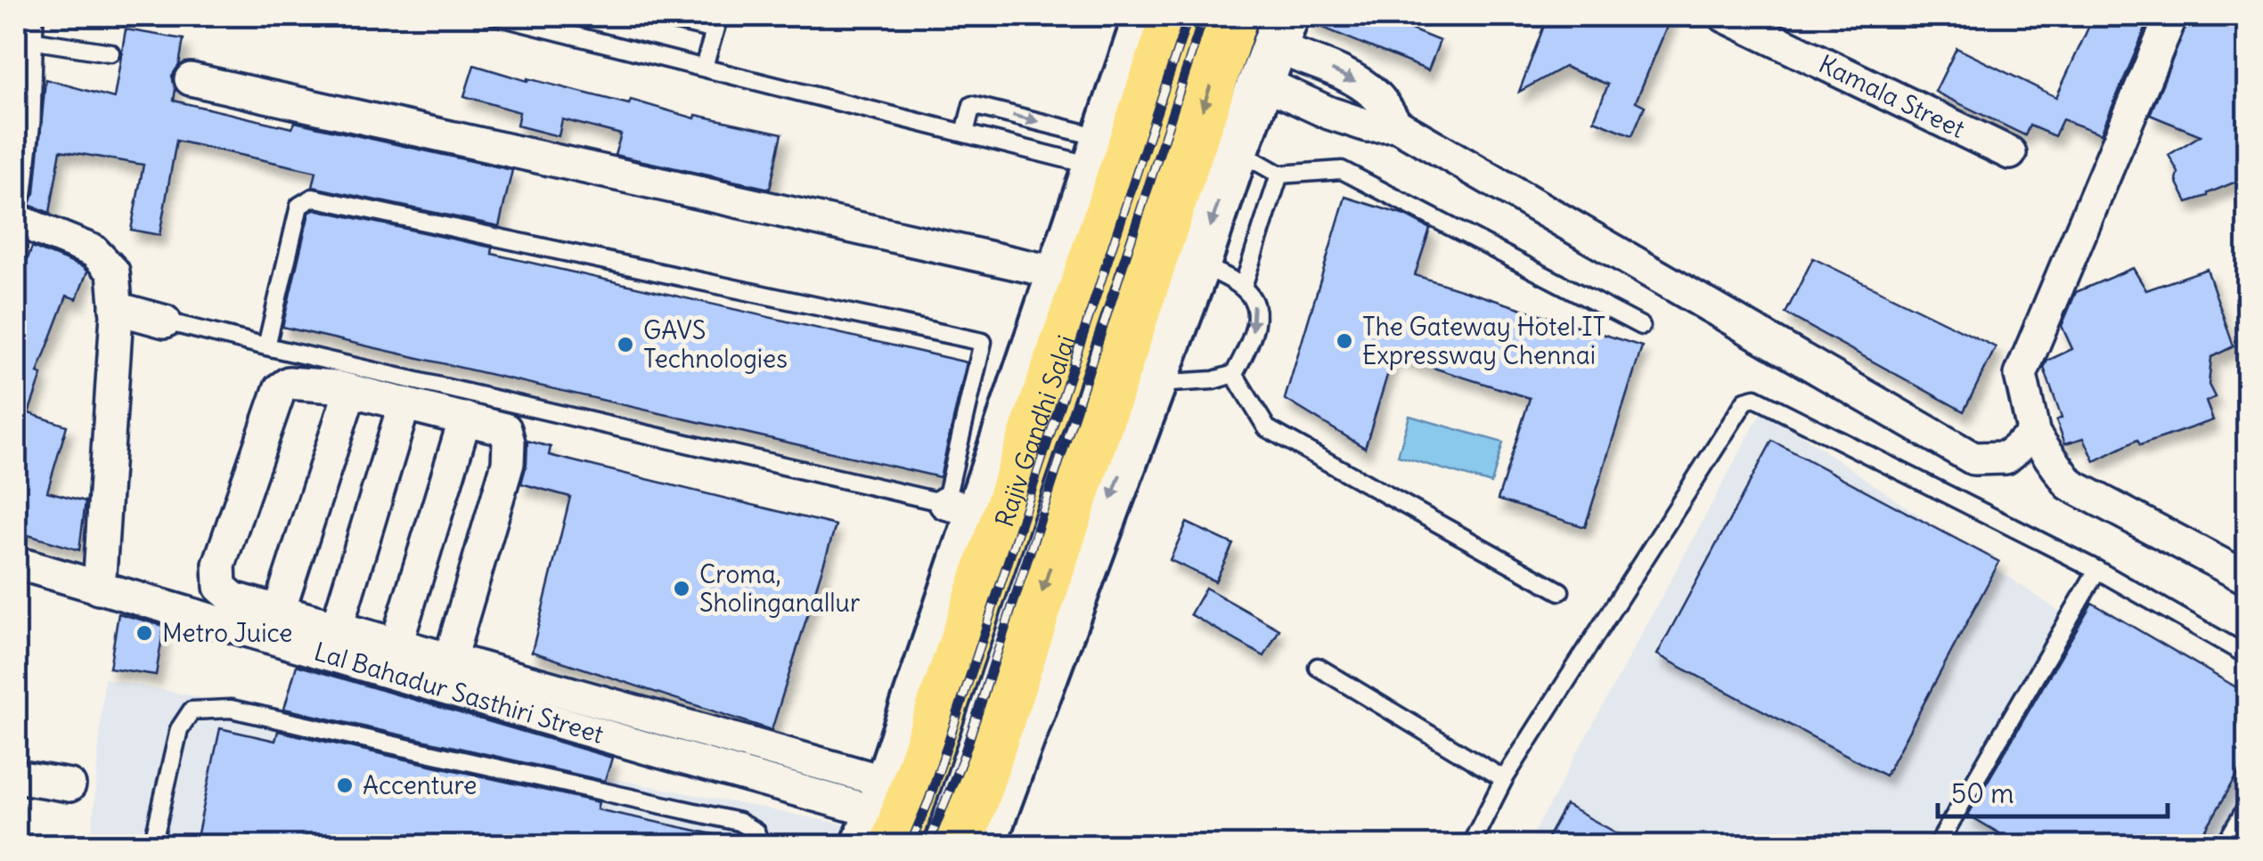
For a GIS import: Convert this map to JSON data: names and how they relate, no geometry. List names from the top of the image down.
{
  "streets": {
    "main road": ["Rajiv Gandhi Salai"],
    "street": ["Kamala Street", "Lal Bahadur Sasthiri Street"]
  },
  "crossings": [
    ["Rajiv Gandhi Salai", "Lal Bahadur Sasthiri Street"]
  ],
  "places": [
    "The Gateway Hotel IT Expressway Chennai",
    "GAVS Technologies",
    "Croma, Sholinganallur",
    "Metro Juice",
    "Accenture"
  ],
  "scale_bar": "50 m"
}
